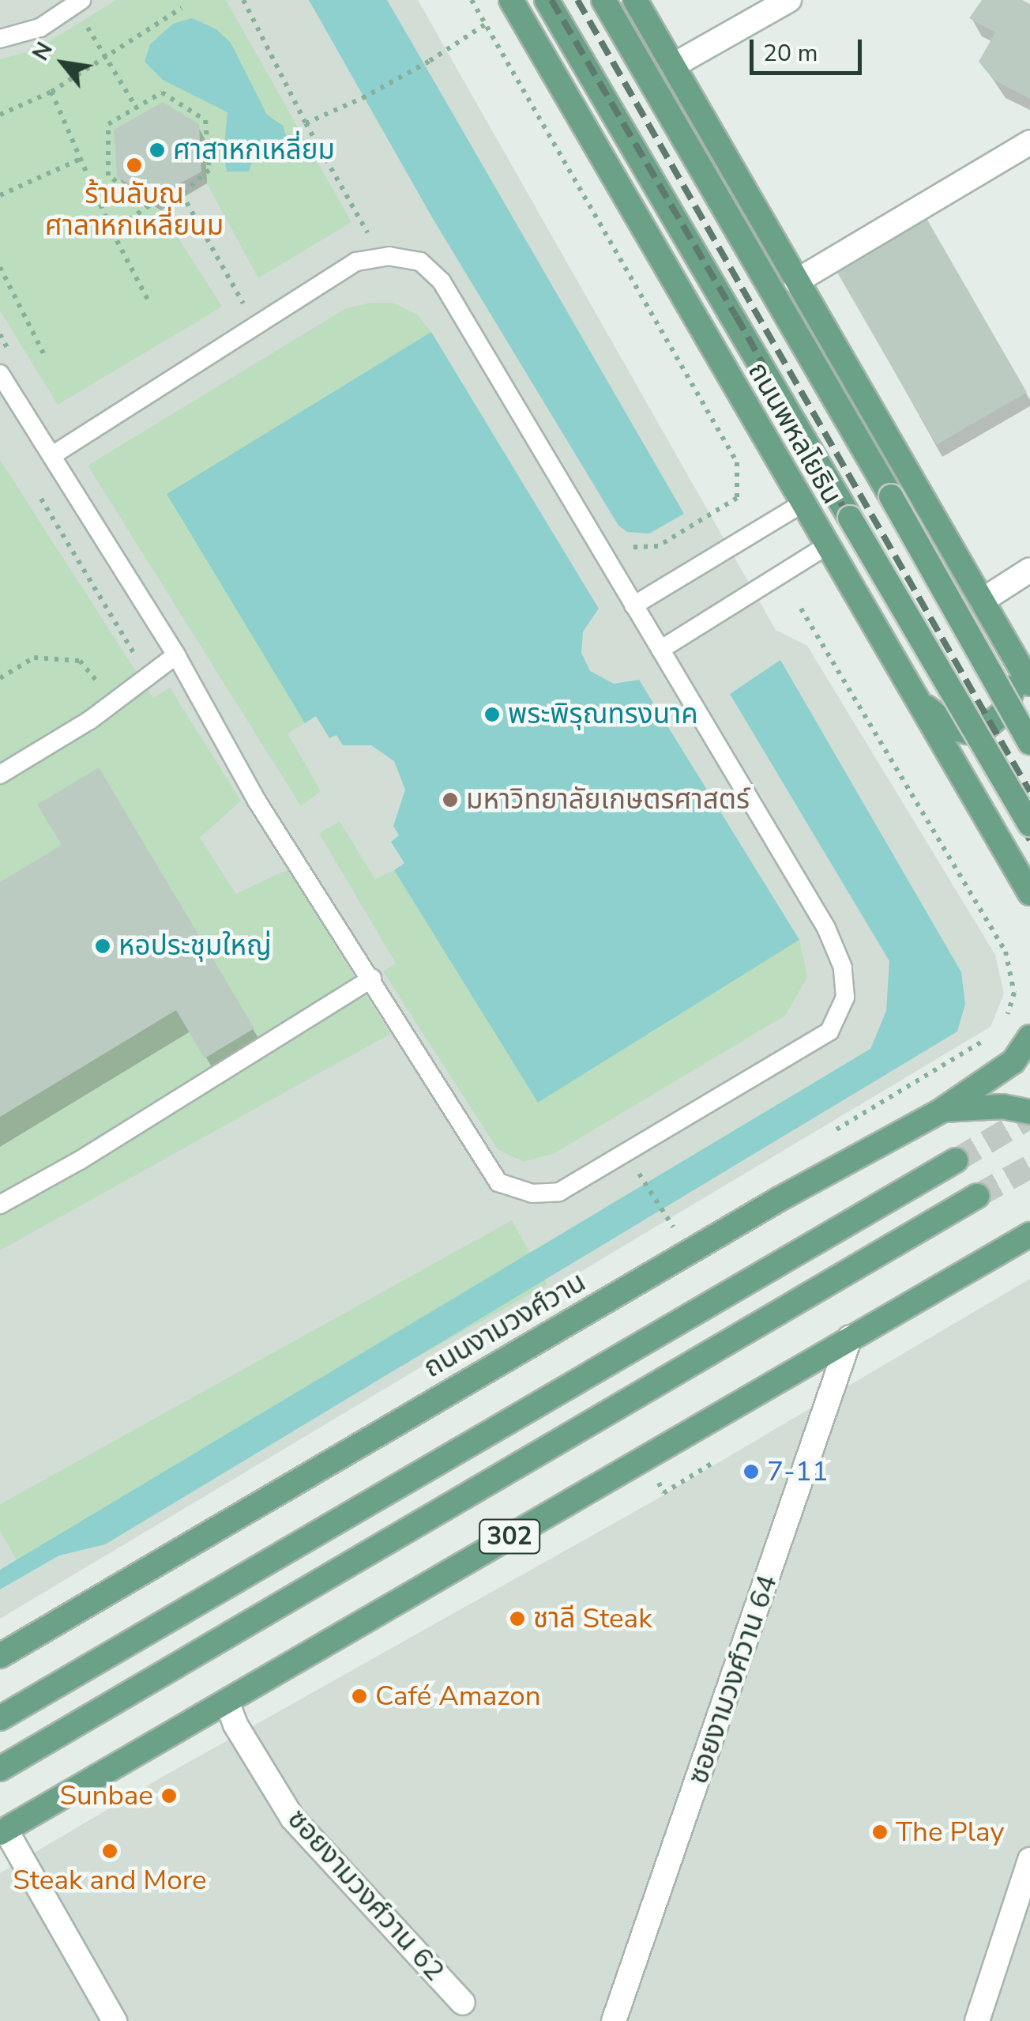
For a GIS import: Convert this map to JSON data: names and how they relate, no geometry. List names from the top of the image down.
{
  "streets": {
    "main road": ["ถนนพหลโยธิน", "ถนนงามวงศ์วาน", "302"],
    "street": ["ซอยงามวงศ์วาน 64", "ซอยงามวงศ์วาน 62"]
  },
  "crossings": [
    ["302", "ซอยงามวงศ์วาน 64"],
    ["302", "ซอยงามวงศ์วาน 62"]
  ],
  "places": [
    "ศาสาหกเหลี่ยม",
    "ร้านลับณ ศาลาหกเหลี่ยนม",
    "พระพิรุณทรงนาค",
    "มหาวิทยาลัยเกษตรศาสตร์",
    "หอประชุมใหญ่",
    "7-11",
    "ชาลี Steak",
    "Café Amazon",
    "Sunbae",
    "The Play",
    "Steak and More"
  ],
  "scale_bar": "20 m",
  "north": "top left"
}
